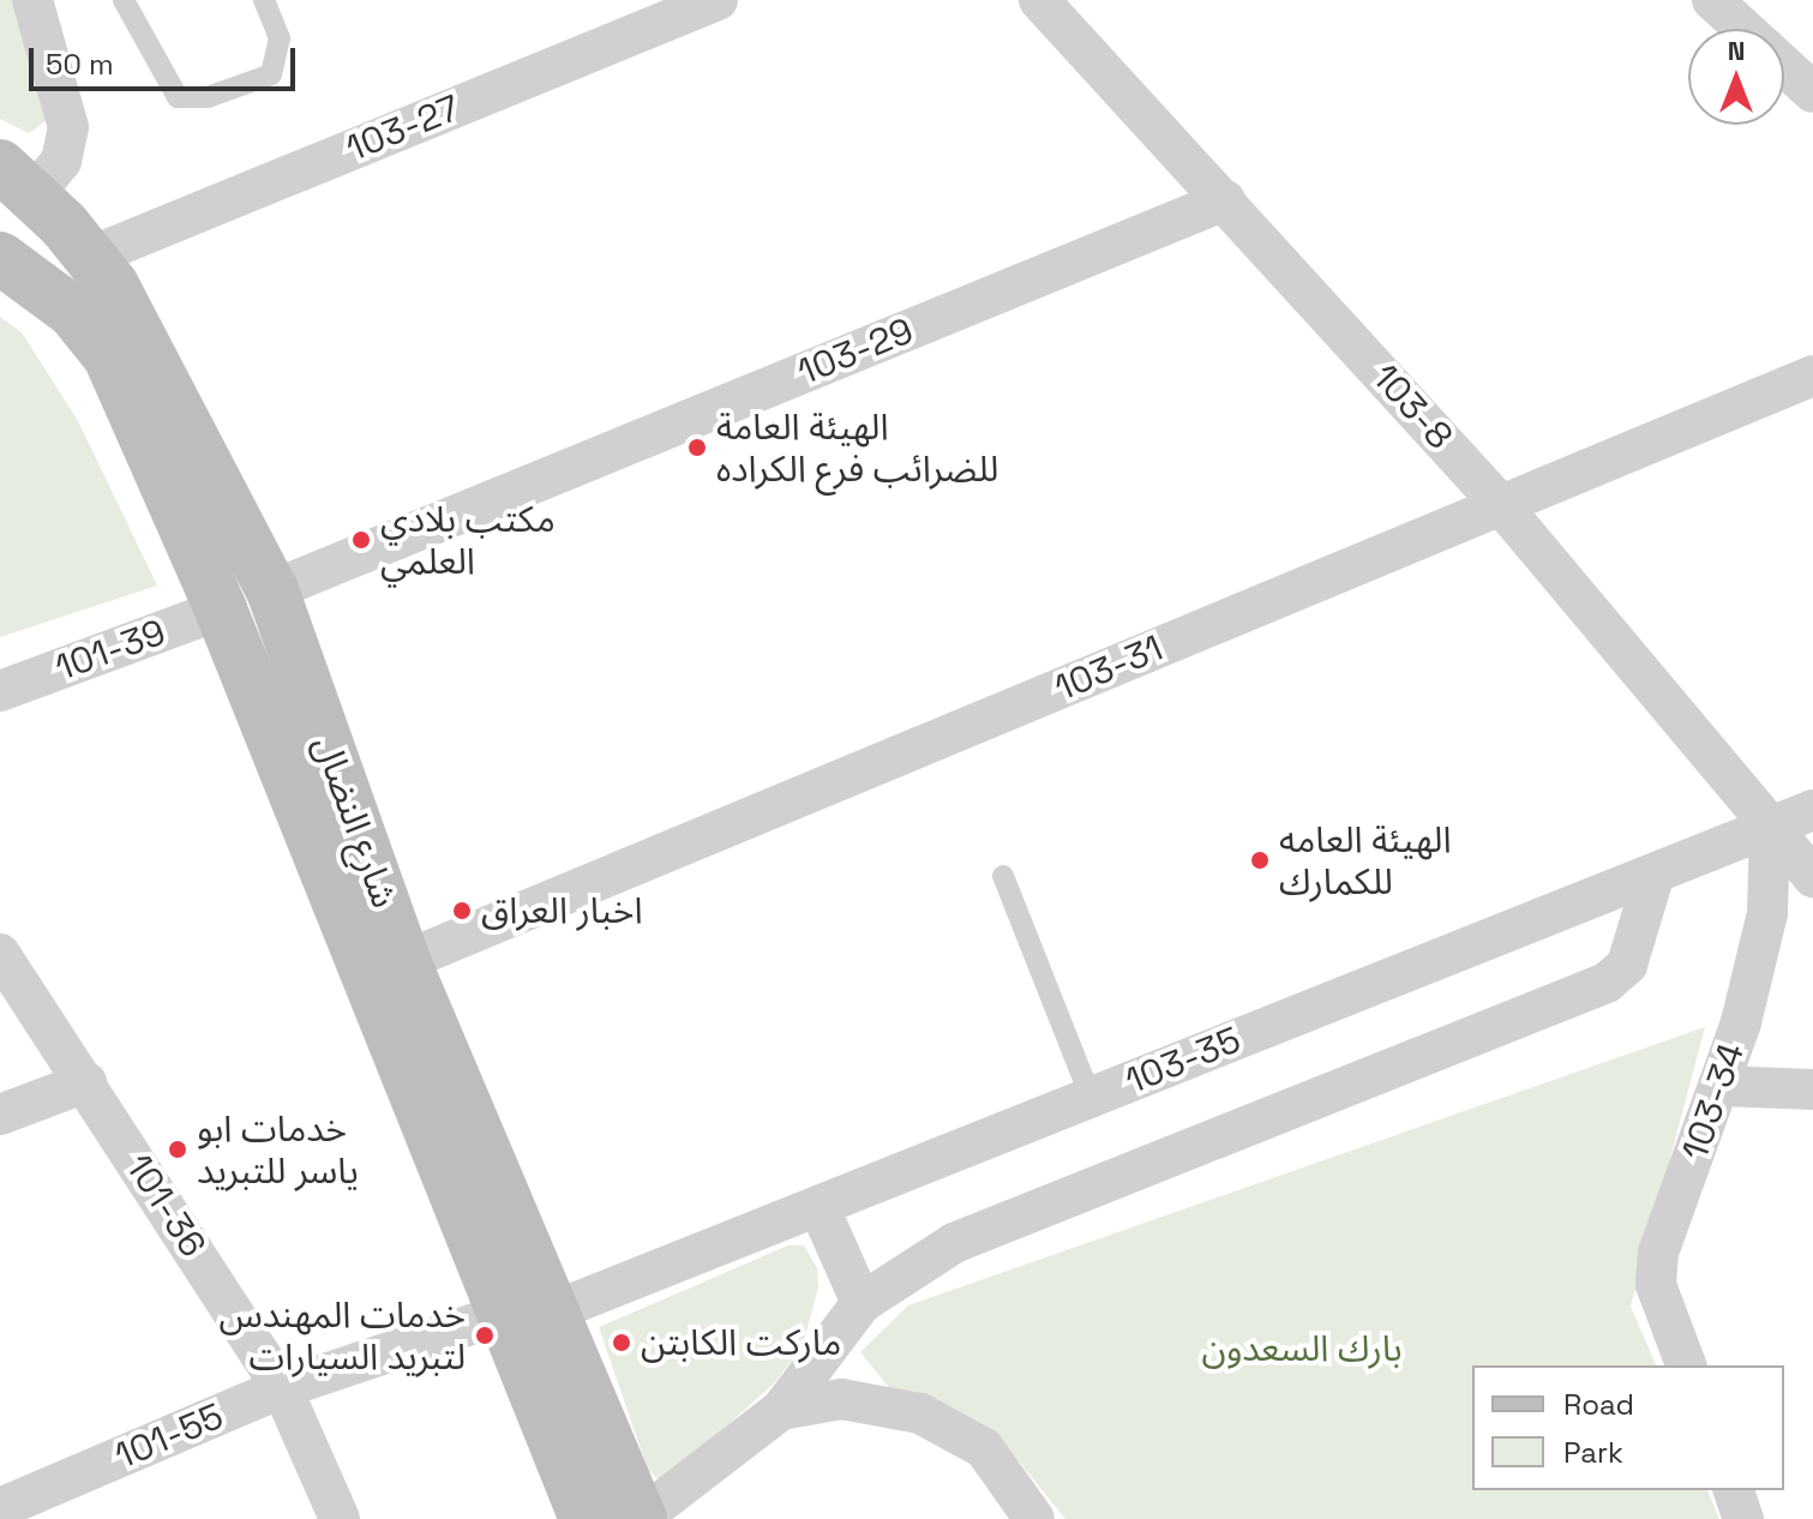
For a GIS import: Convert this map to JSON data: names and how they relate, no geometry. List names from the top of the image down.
{
  "streets": {
    "main road": ["شارع النضال"],
    "street": [
      "103-27",
      "103-29",
      "103-8",
      "101-39",
      "103-31",
      "103-35",
      "103-34",
      "101-36",
      "101-55"
    ]
  },
  "crossings": [
    ["103-27", "شارع النضال"],
    ["103-29", "103-8"],
    ["103-29", "شارع النضال"],
    ["103-8", "103-31"],
    ["103-8", "103-35"],
    ["103-8", "103-34"],
    ["101-39", "شارع النضال"],
    ["103-31", "شارع النضال"],
    ["شارع النضال", "103-35"],
    ["شارع النضال", "101-55"],
    ["103-35", "103-34"],
    ["103-35", "101-55"],
    ["101-36", "101-55"]
  ],
  "parks": ["بارك السعدون"],
  "places": [
    "الهيئة العامة للضرائب فرع الكراده",
    "مكتب بلادي العلمي",
    "الهيئة العامه للكمارك",
    "اخبار العراق",
    "خدمات ابو ياسر للتبريد",
    "خدمات المهندس لتبريد السيارات",
    "ماركت الكابتن"
  ],
  "legend": ["Road", "Park"],
  "scale_bar": "50 m",
  "north": "top"
}
